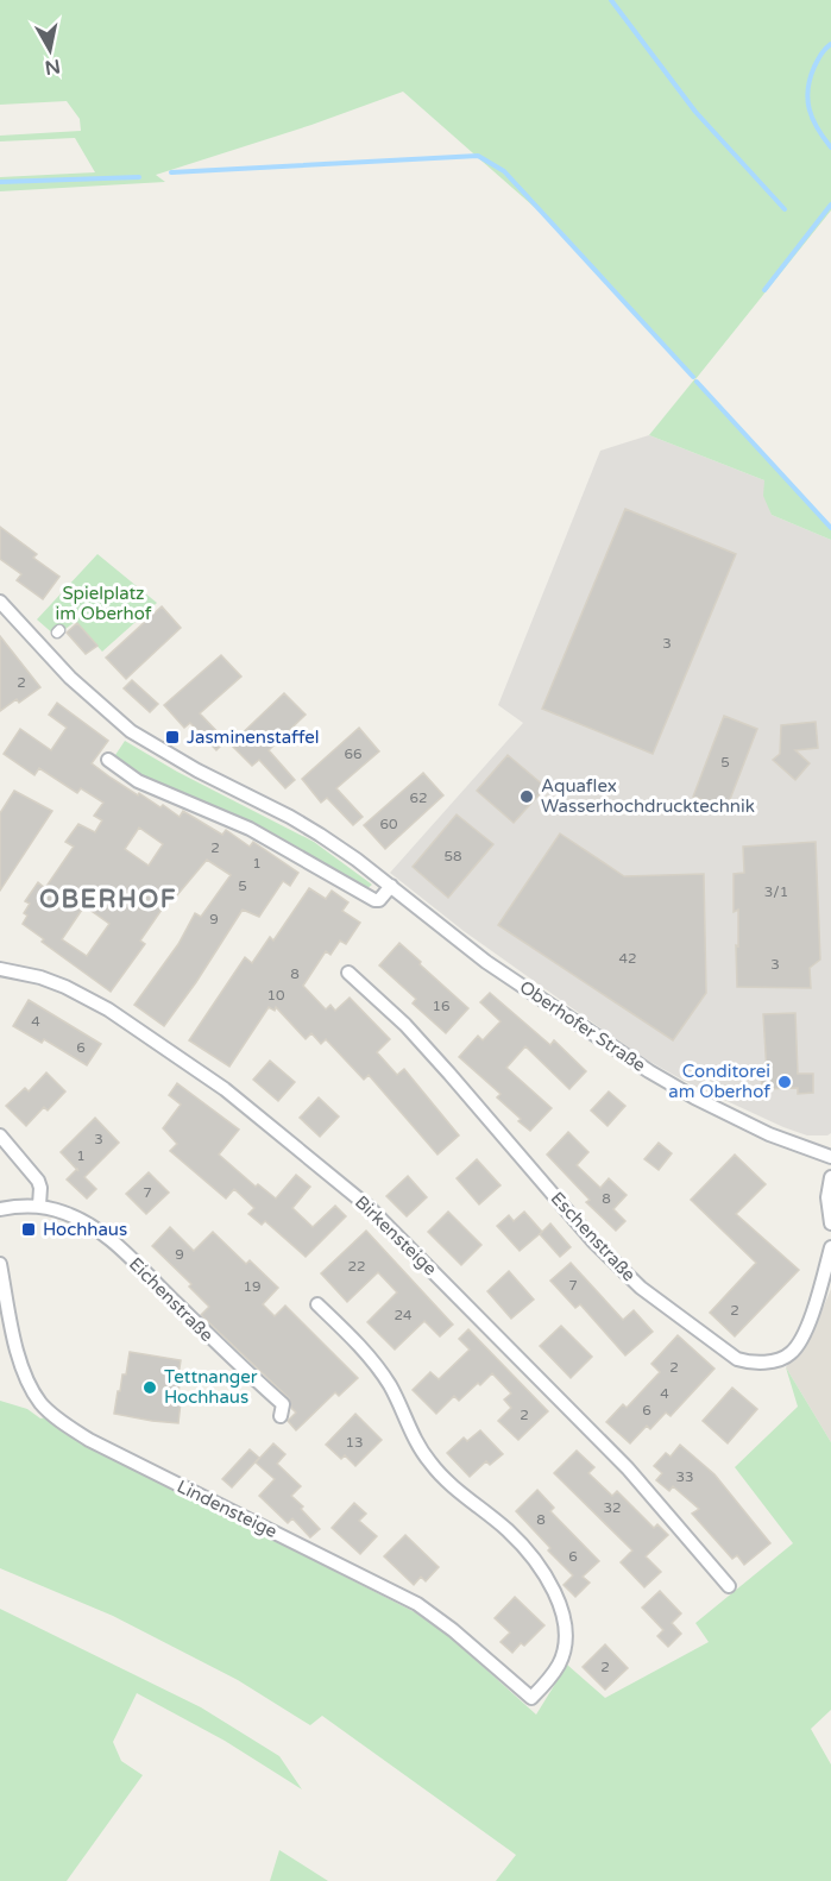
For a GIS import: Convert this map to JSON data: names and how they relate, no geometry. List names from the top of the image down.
{
  "streets": {
    "street": [
      "Oberhofer Straße",
      "Birkensteige",
      "Eschenstraße",
      "Eichenstraße",
      "Lindensteige"
    ]
  },
  "districts": ["OBERHOF"],
  "parks": ["Spielplatz im Oberhof"],
  "places": {
    "transit": ["Jasminenstaffel", "Hochhaus"],
    "other": ["Aquaflex Wasserhochdrucktechnik", "Conditorei am Oberhof", "Tettnanger Hochhaus"]
  },
  "house_numbers": [
    "3",
    "2",
    "66",
    "5",
    "62",
    "60",
    "2",
    "58",
    "1",
    "5",
    "3/1",
    "9",
    "42",
    "3",
    "8",
    "10",
    "16",
    "4",
    "6",
    "3",
    "1",
    "7",
    "8",
    "9",
    "22",
    "7",
    "19",
    "2",
    "24",
    "2",
    "4",
    "6",
    "2",
    "13",
    "33",
    "32",
    "8",
    "6",
    "2"
  ],
  "north": "bottom"
}
